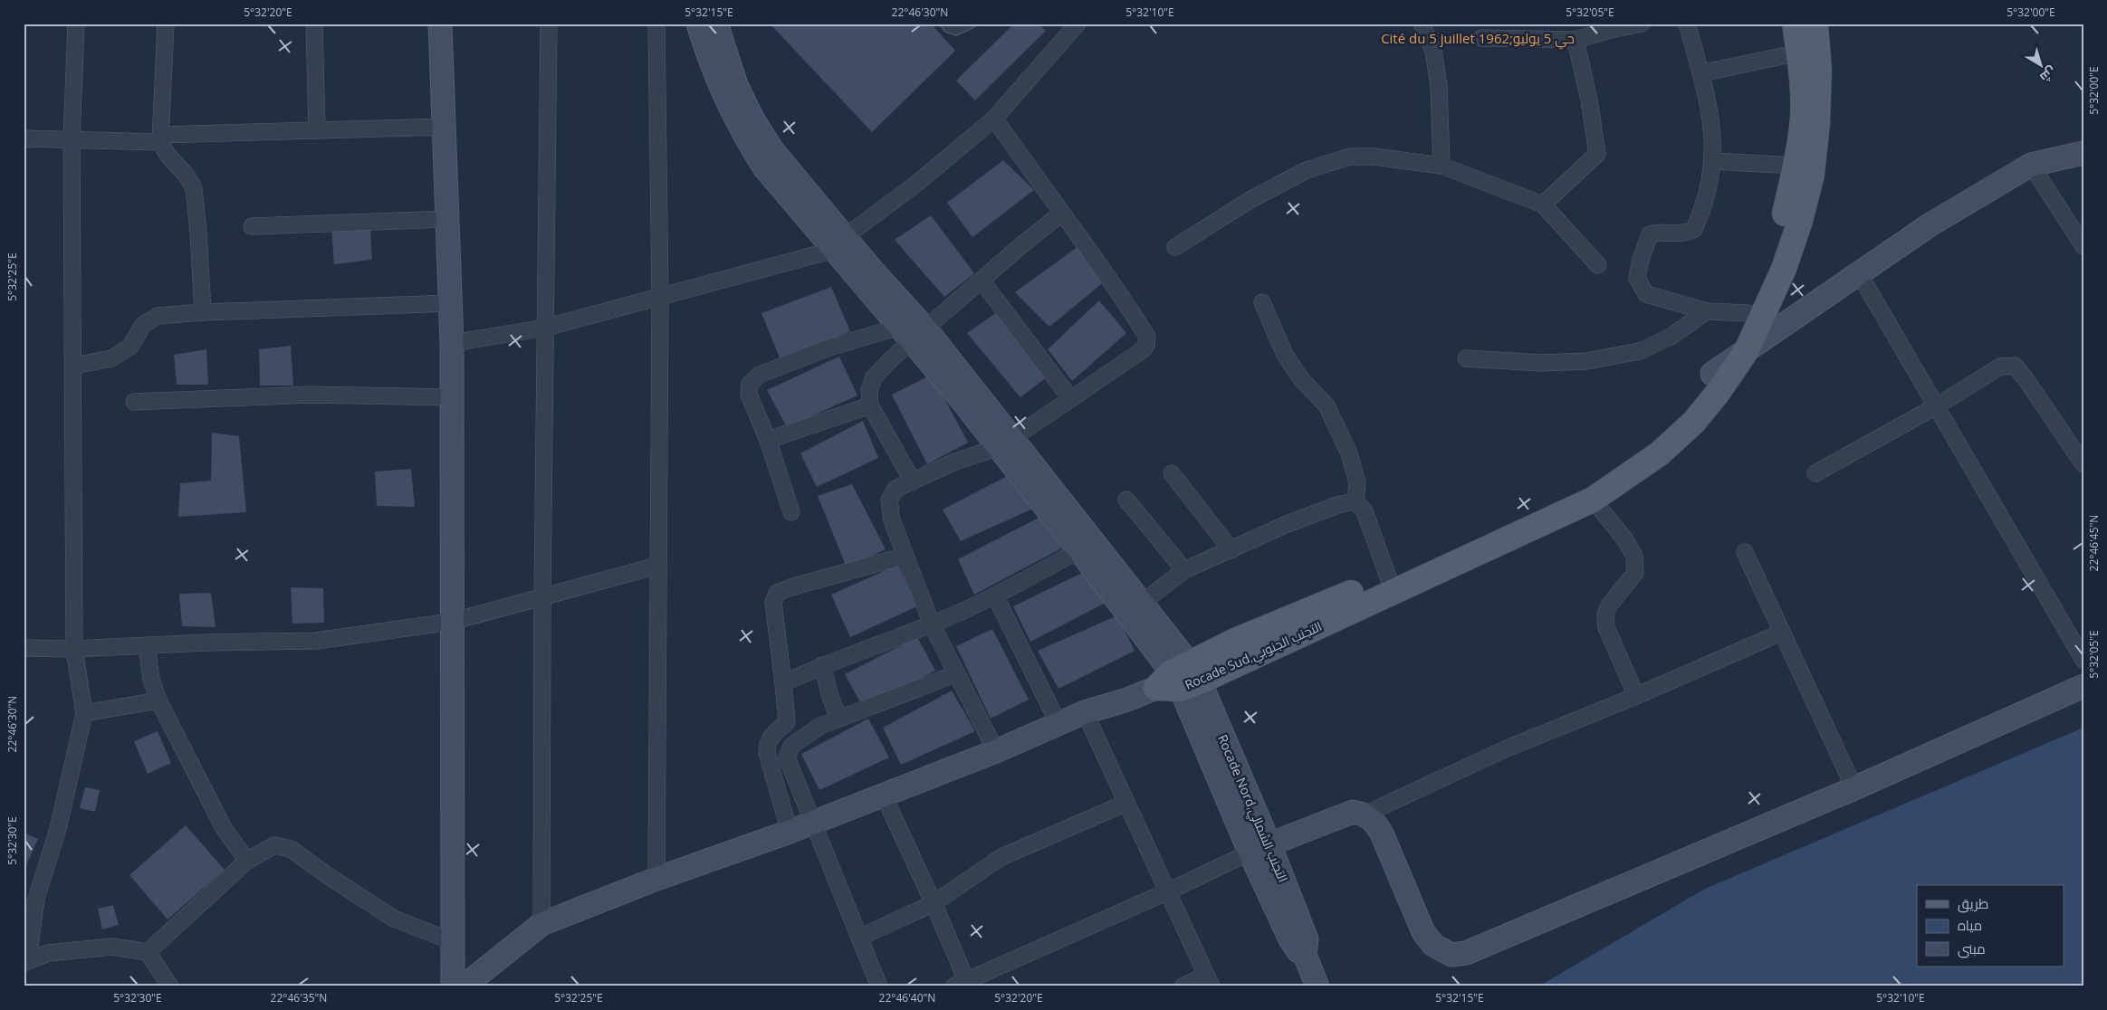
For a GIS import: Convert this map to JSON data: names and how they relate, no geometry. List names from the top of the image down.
{
  "streets": {
    "main road": ["Rocade Sud,التجنب الجنوبي"],
    "street": ["Rocade Nord,التجنب الشمالي"]
  },
  "crossings": [
    ["Rocade Sud,التجنب الجنوبي", "Rocade Nord,التجنب الشمالي"]
  ],
  "districts": ["Cité du 5 juillet 1962;حي 5 يوليو"],
  "legend": ["طريق", "مياه", "مبنى"],
  "north": "bottom right",
  "coordinates": [
    "5°32'20\"E",
    "5°32'15\"E",
    "22°46'30\"N",
    "5°32'10\"E",
    "5°32'05\"E",
    "5°32'00\"E",
    "5°32'25\"E",
    "22°46'45\"N",
    "5°32'30\"E",
    "22°46'35\"N",
    "22°46'40\"N"
  ]
}
